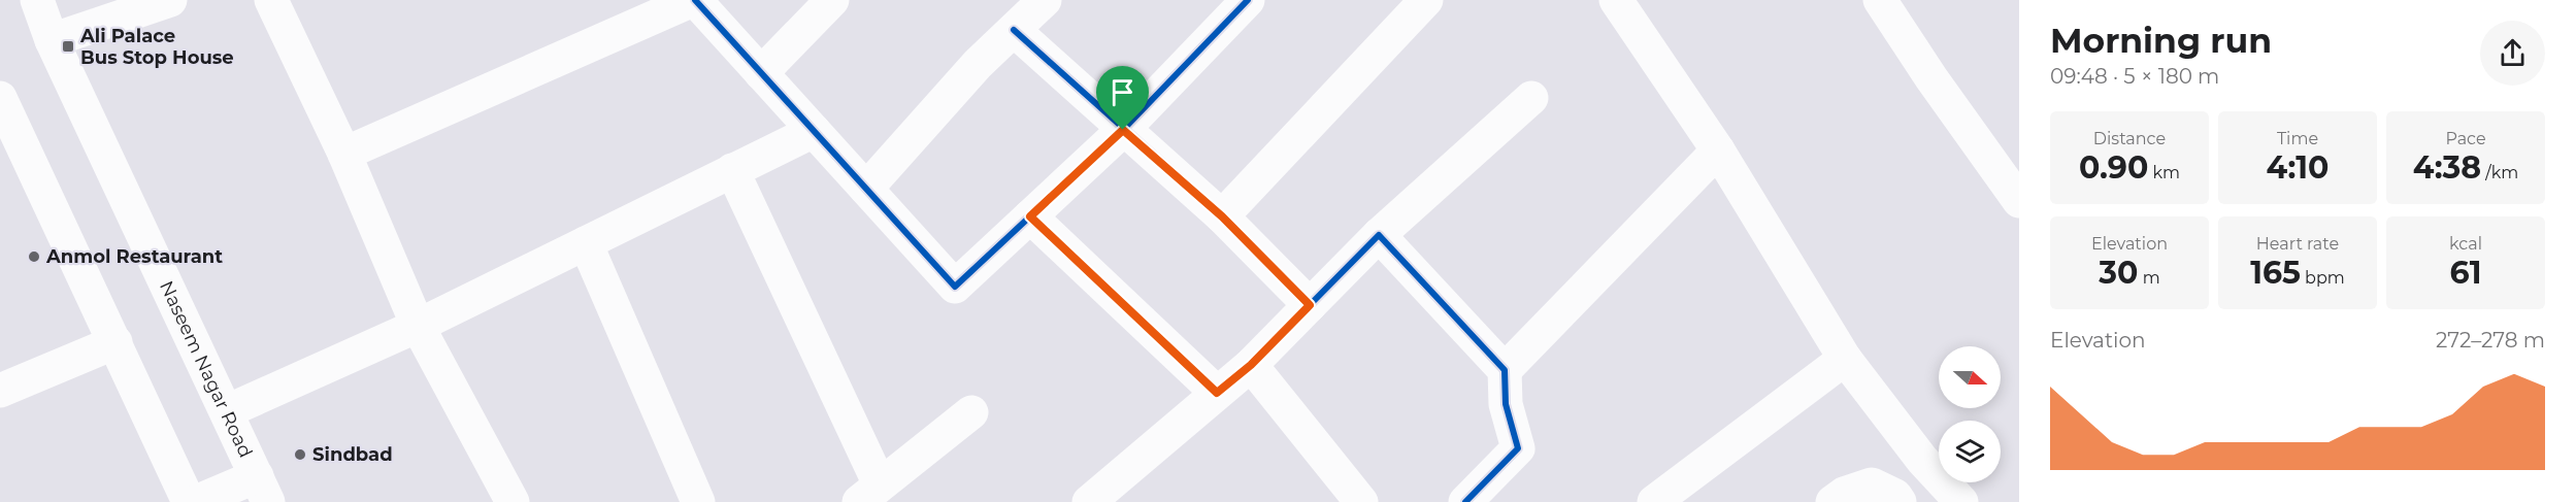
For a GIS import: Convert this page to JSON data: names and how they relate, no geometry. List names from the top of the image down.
{
  "streets": {
    "street": ["Naseem Nagar Road"]
  },
  "places": {
    "transit": ["Ali Palace Bus Stop House"],
    "other": ["Anmol Restaurant", "Sindbad"]
  },
  "north": "right",
  "page": {
    "heading": ["Morning run", "09:48 · 5 × 180 m"],
    "stats": [
      ["Distance", "0.90 km"],
      ["Time", "4:10"],
      ["Pace", "4:38 /km"],
      ["Elevation", "30 m"],
      ["Heart rate", "165 bpm"],
      ["kcal", "61"]
    ],
    "chart": ["Elevation", "272–278 m"]
  }
}
